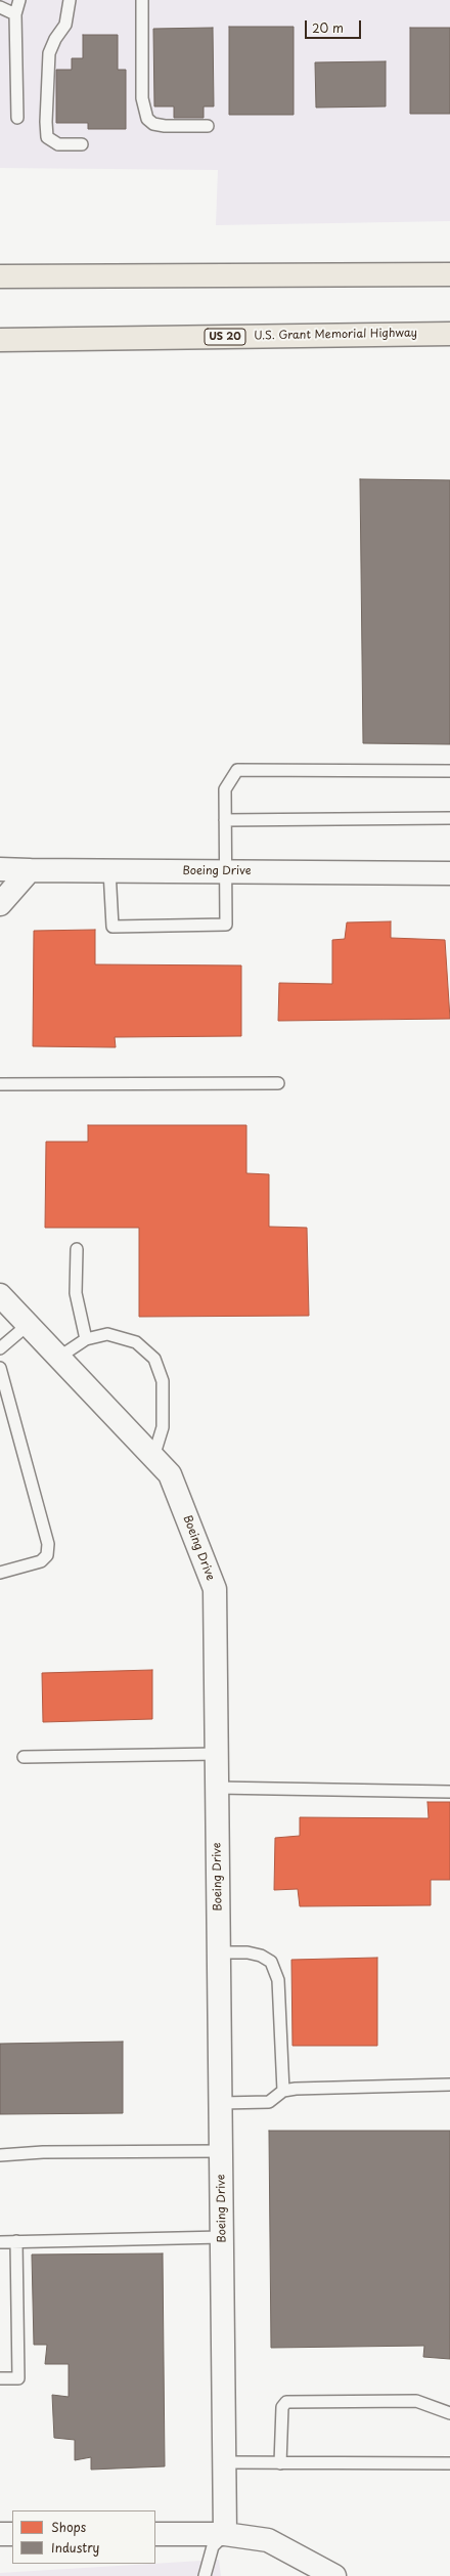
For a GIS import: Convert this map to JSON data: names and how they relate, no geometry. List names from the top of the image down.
{
  "streets": {
    "highway": ["U.S. Grant Memorial Highway", "US 20"],
    "street": ["Boeing Drive"]
  },
  "legend": ["Shops", "Industry"],
  "scale_bar": "20 m"
}
